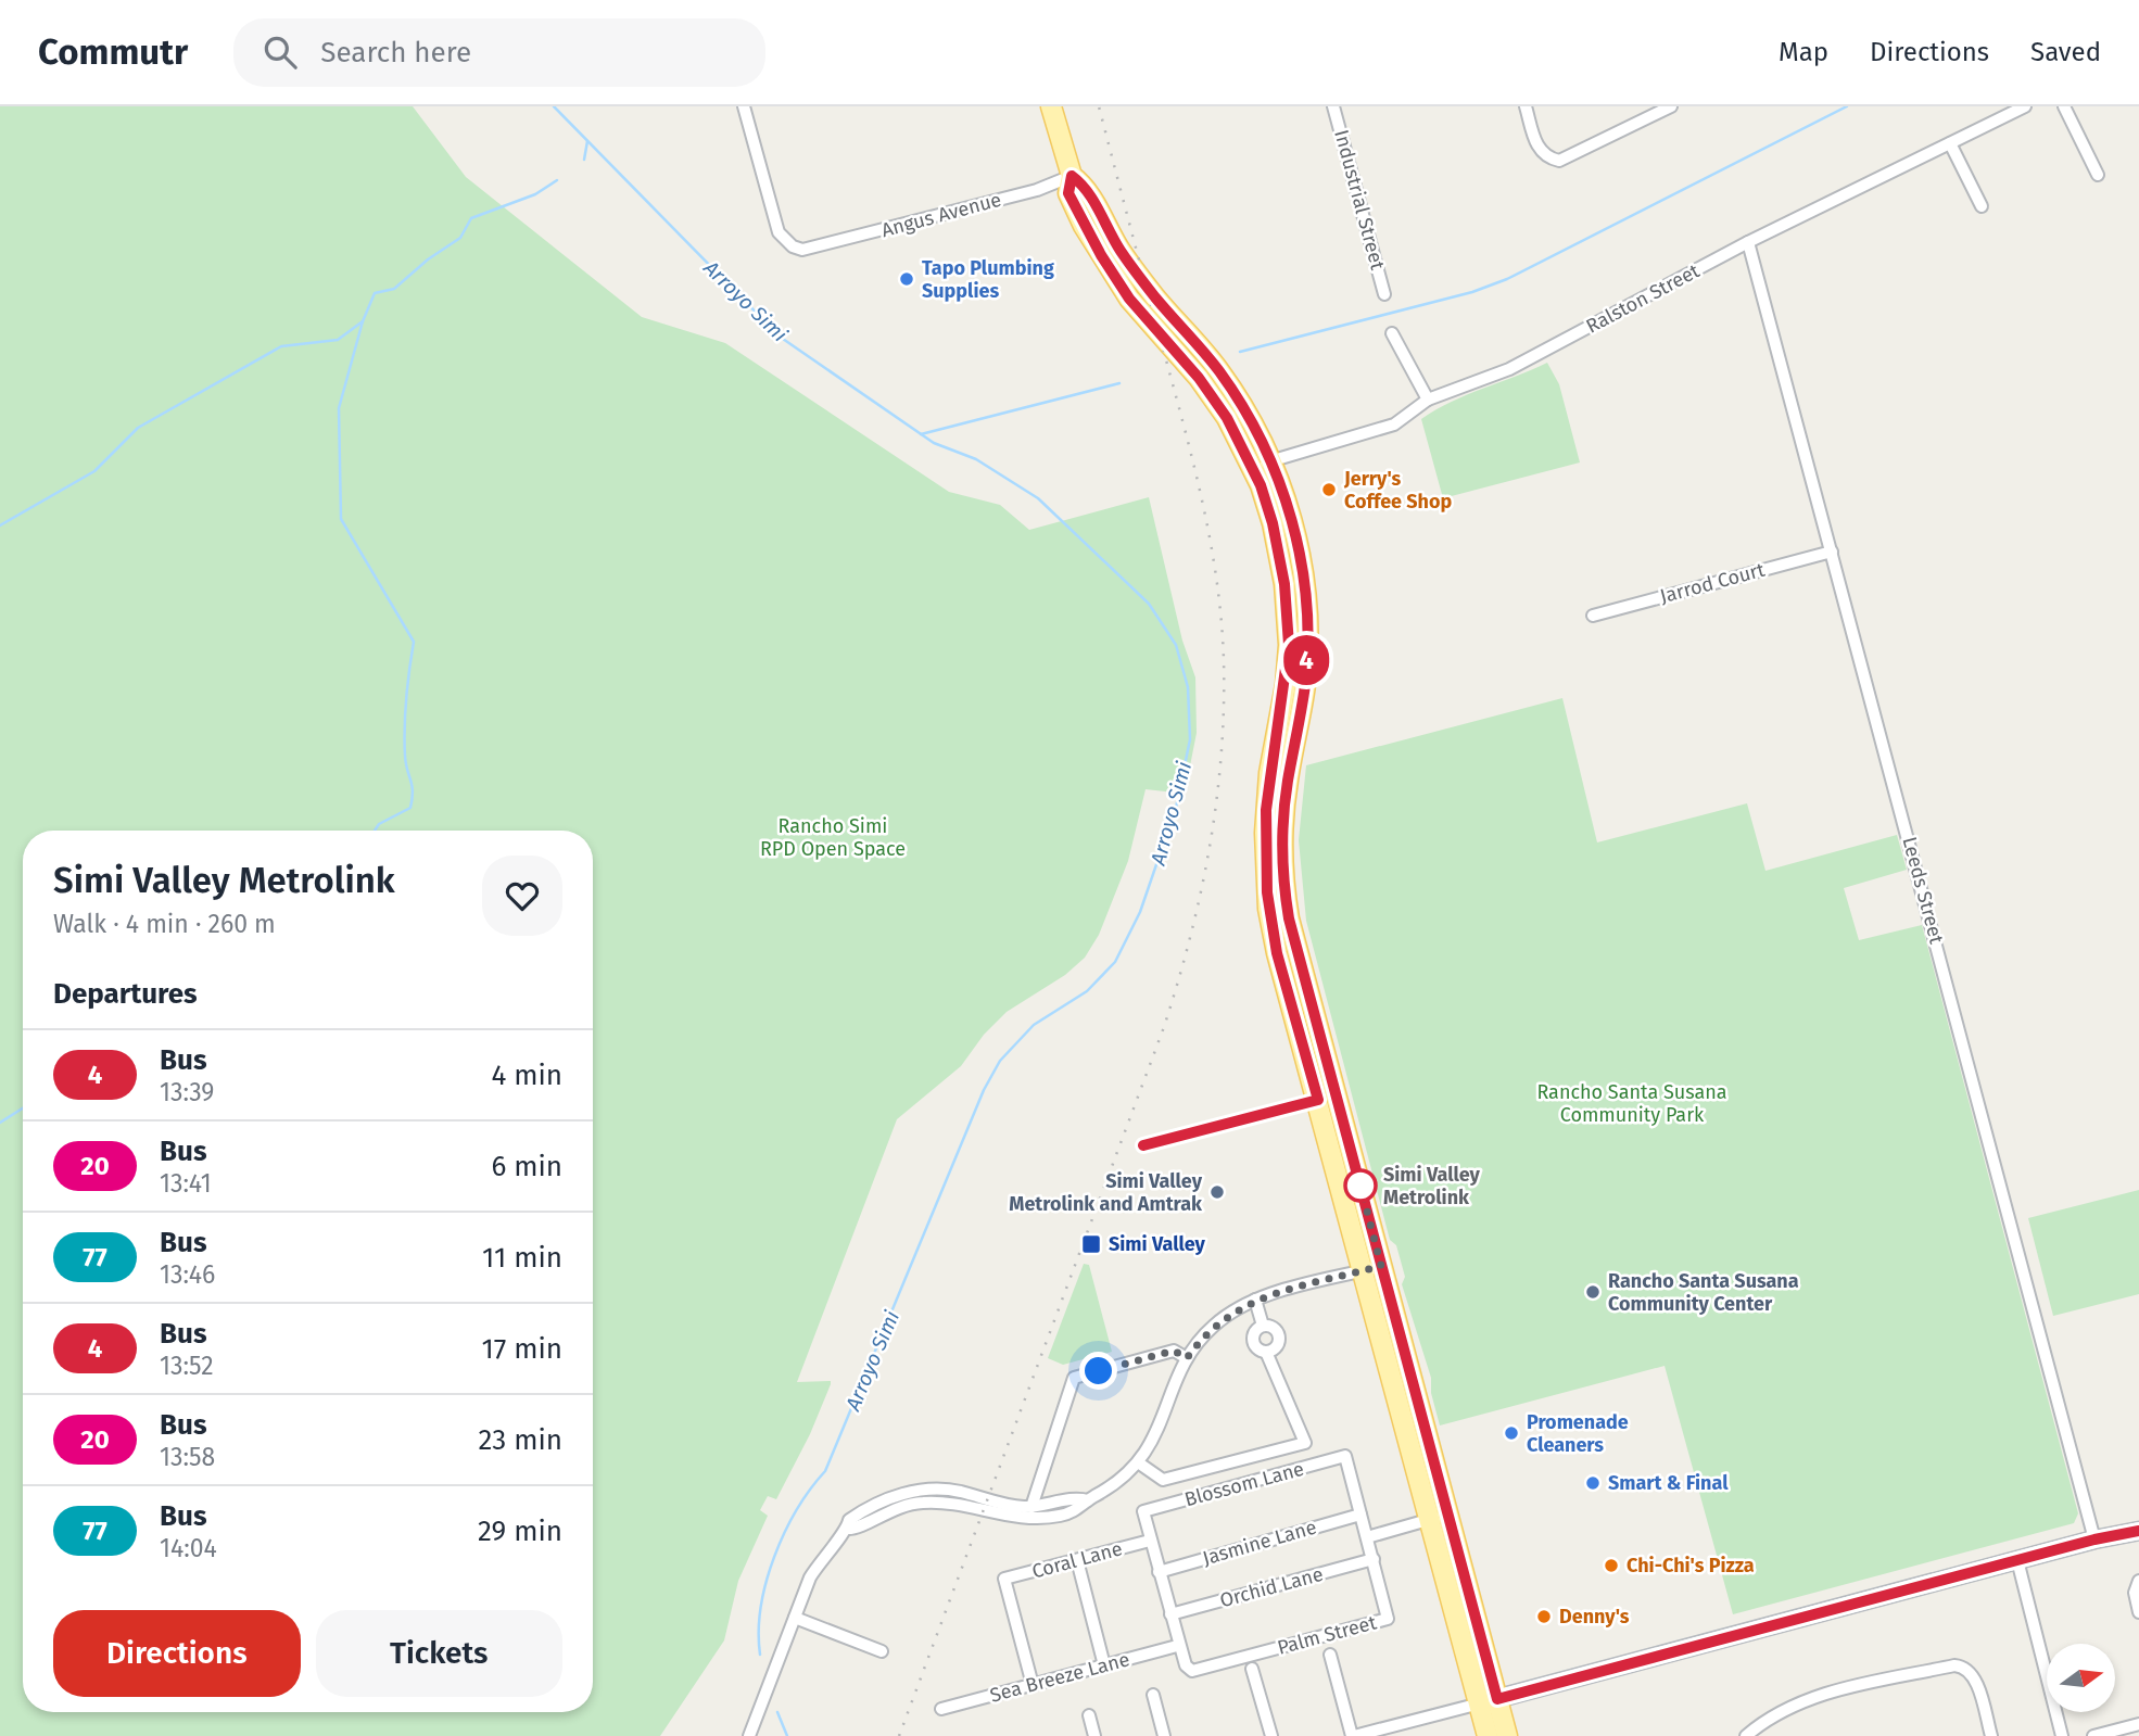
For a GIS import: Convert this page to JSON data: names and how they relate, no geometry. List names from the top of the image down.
{
  "streets": {
    "street": [
      "Industrial Street",
      "Angus Avenue",
      "Ralston Street",
      "Jarrod Court",
      "Leeds Street",
      "Blossom Lane",
      "Jasmine Lane",
      "Coral Lane",
      "Orchid Lane",
      "Palm Street",
      "Sea Breeze Lane"
    ]
  },
  "crossings": [
    ["Ralston Street", "Leeds Street"],
    ["Jarrod Court", "Leeds Street"],
    ["Blossom Lane", "Coral Lane"],
    ["Blossom Lane", "Palm Street"],
    ["Jasmine Lane", "Palm Street"],
    ["Coral Lane", "Sea Breeze Lane"],
    ["Orchid Lane", "Palm Street"],
    ["Palm Street", "Sea Breeze Lane"]
  ],
  "water": ["Arroyo Simi"],
  "parks": ["Rancho Simi RPD Open Space", "Rancho Santa Susana Community Park"],
  "places": {
    "other": [
      "Tapo Plumbing Supplies",
      "Jerry's Coffee Shop",
      "Simi Valley Metrolink",
      "Simi Valley Metrolink and Amtrak",
      "Rancho Santa Susana Community Center",
      "Promenade Cleaners",
      "Smart & Final",
      "Chi-Chi's Pizza",
      "Denny's"
    ],
    "transit": ["Simi Valley"]
  },
  "lines": ["bus line 4"],
  "north": "right",
  "page": {
    "header": "Commutr",
    "search": "Search here",
    "nav": ["Map", "Directions", "Saved"],
    "on_map": "4",
    "heading": [
      ["Simi Valley Metrolink", "Walk · 4 min · 260 m"],
      "Departures"
    ],
    "list": [
      {
        "mark": "4",
        "name": "Bus",
        "note": "13:39",
        "value": "4 min"
      },
      {
        "mark": "20",
        "name": "Bus",
        "note": "13:41",
        "value": "6 min"
      },
      {
        "mark": "77",
        "name": "Bus",
        "note": "13:46",
        "value": "11 min"
      },
      {
        "mark": "4",
        "name": "Bus",
        "note": "13:52",
        "value": "17 min"
      },
      {
        "mark": "20",
        "name": "Bus",
        "note": "13:58",
        "value": "23 min"
      },
      {
        "mark": "77",
        "name": "Bus",
        "note": "14:04",
        "value": "29 min"
      }
    ],
    "buttons": ["Directions", "Tickets"]
  }
}
